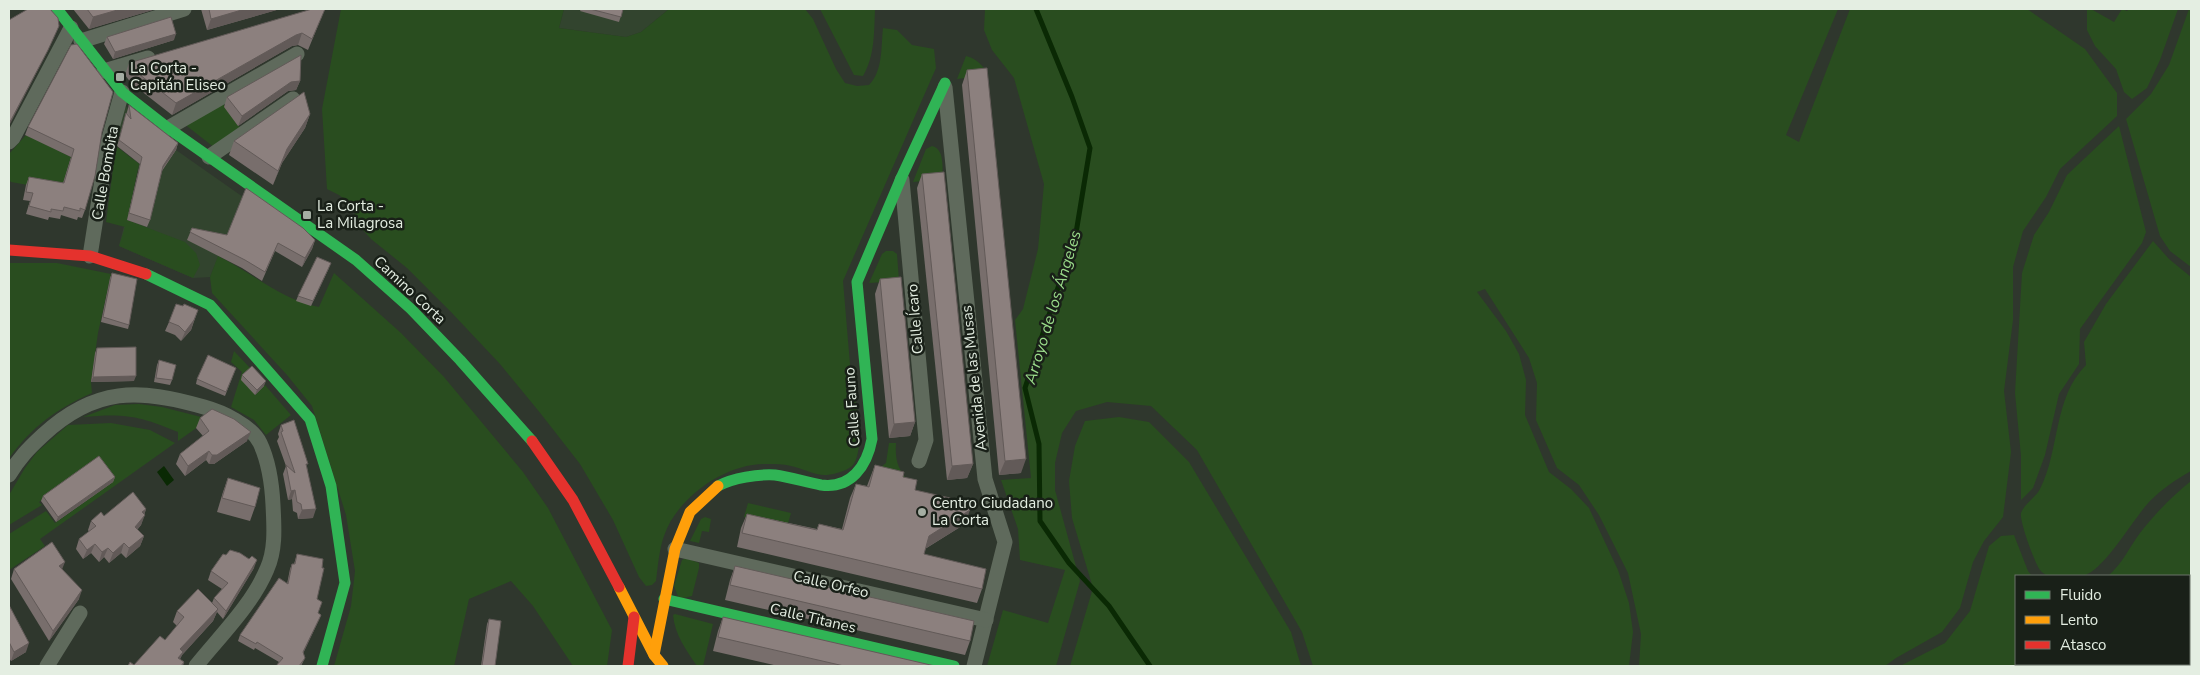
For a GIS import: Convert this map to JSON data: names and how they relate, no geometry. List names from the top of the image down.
{
  "streets": {
    "street": [
      "Calle Bombita",
      "Camino Corta",
      "Calle Ícaro",
      "Avenida de las Musas",
      "Calle Fauno",
      "Calle Orfeo",
      "Calle Titanes"
    ]
  },
  "crossings": [
    ["Calle Bombita", "Camino Corta"],
    ["Camino Corta", "Calle Fauno"],
    ["Calle Ícaro", "Calle Fauno"],
    ["Avenida de las Musas", "Calle Fauno"],
    ["Avenida de las Musas", "Calle Orfeo"],
    ["Calle Fauno", "Calle Orfeo"],
    ["Calle Fauno", "Calle Titanes"]
  ],
  "water": ["Arroyo de los Ángeles"],
  "places": {
    "transit": ["La Corta - Capitán Eliseo", "La Corta - La Milagrosa"],
    "other": ["Centro Ciudadano La Corta"]
  },
  "legend": ["Fluido", "Lento", "Atasco"]
}
